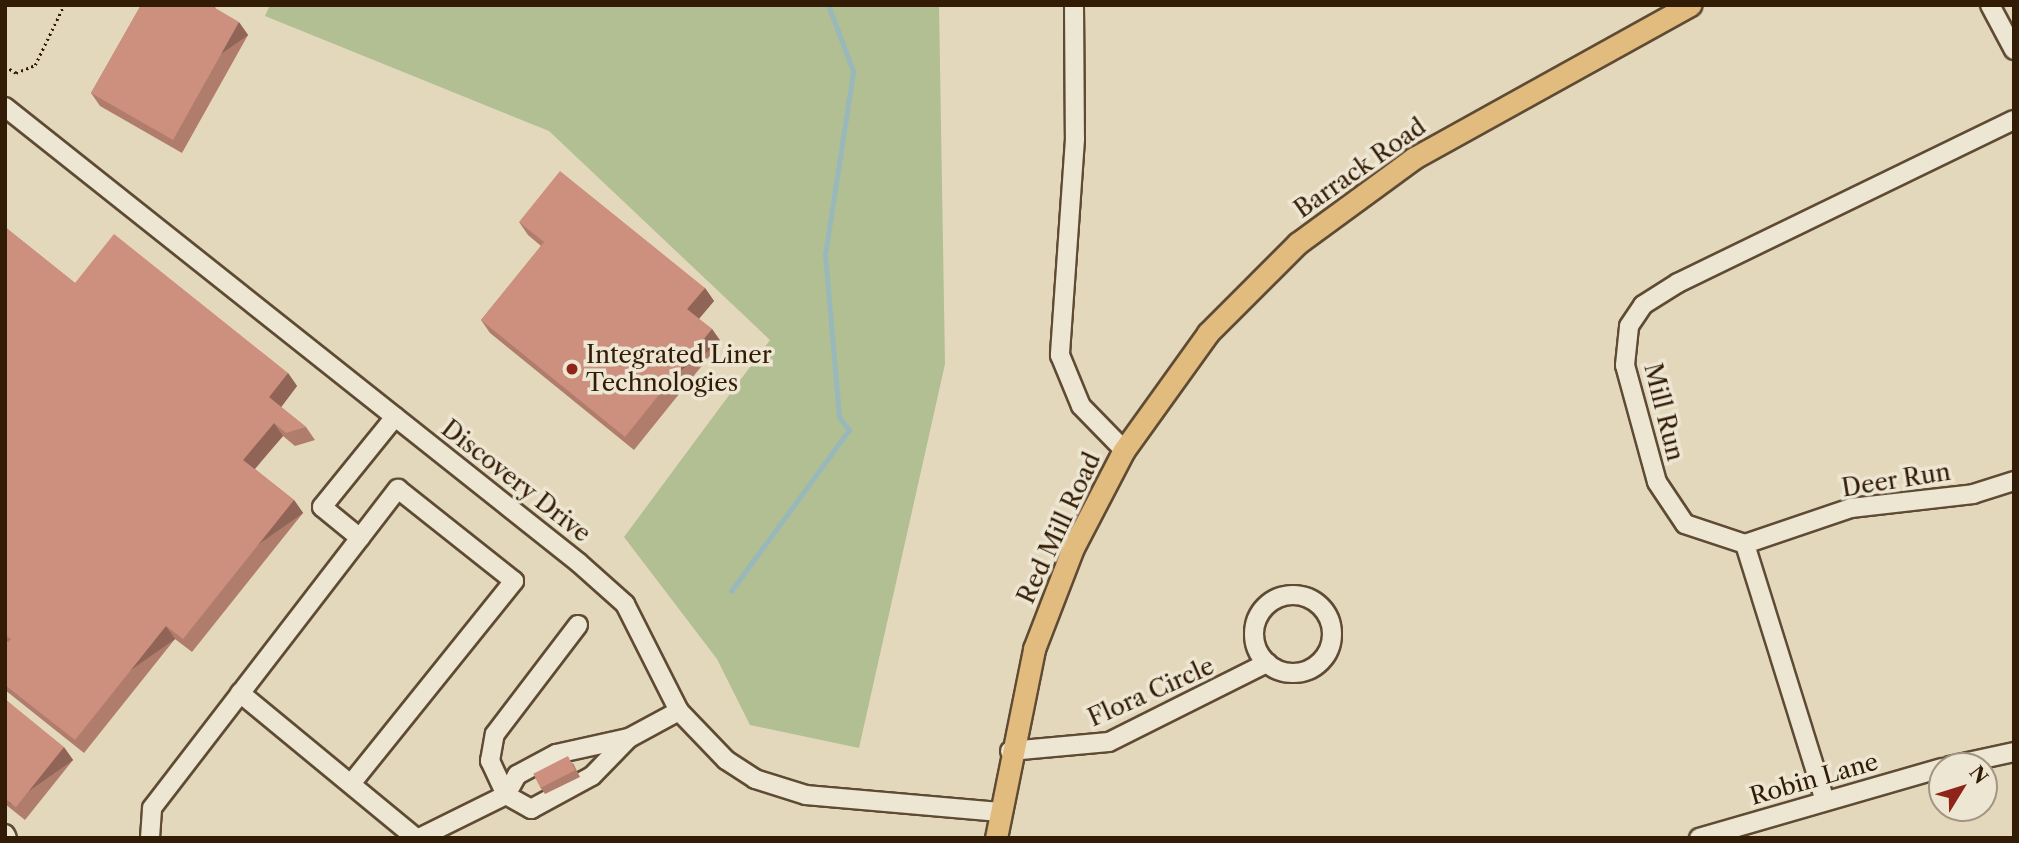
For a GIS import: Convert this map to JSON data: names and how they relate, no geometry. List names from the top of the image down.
{
  "streets": {
    "main road": ["Barrack Road", "Red Mill Road"],
    "street": [
      "Mill Run",
      "Deer Run",
      "Discovery Drive",
      "Flora Circle",
      "Robin Lane"
    ]
  },
  "crossings": [
    ["Barrack Road", "Red Mill Road"],
    ["Mill Run", "Deer Run"],
    ["Discovery Drive", "Red Mill Road"],
    ["Red Mill Road", "Flora Circle"]
  ],
  "places": ["Integrated Liner Technologies"],
  "north": "top right"
}
